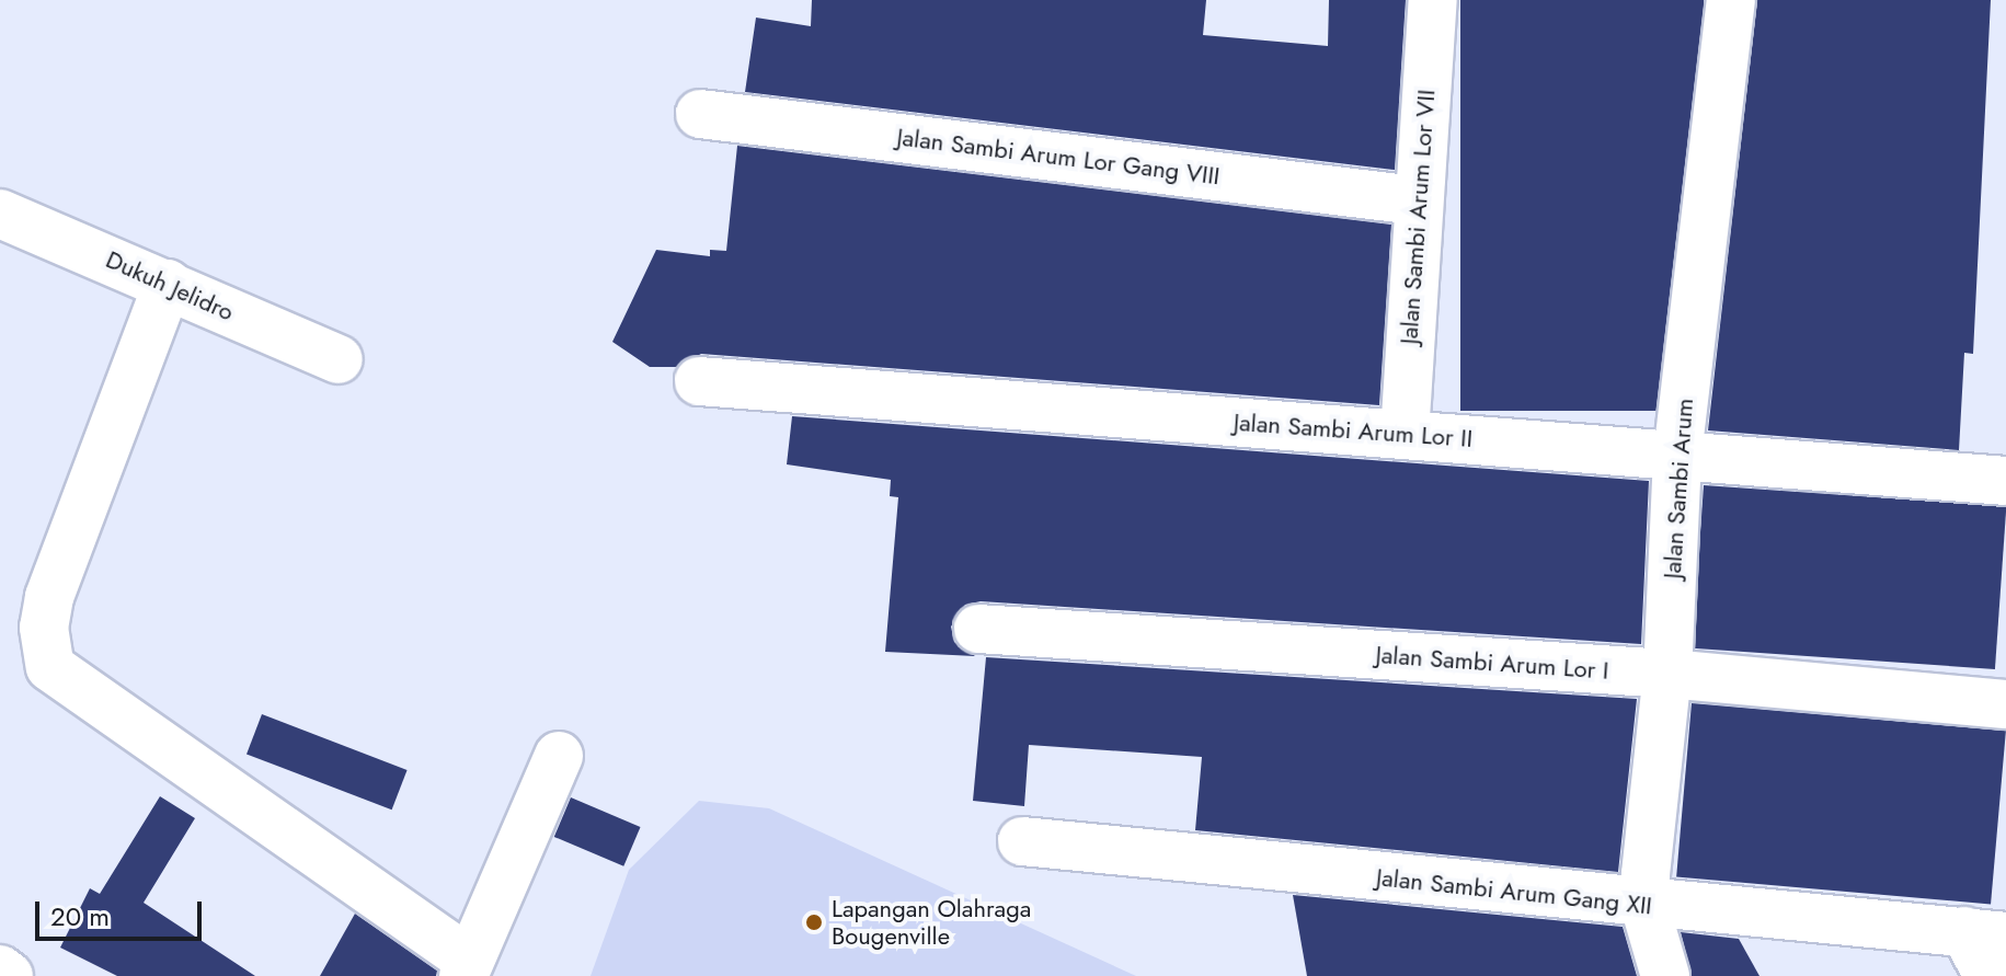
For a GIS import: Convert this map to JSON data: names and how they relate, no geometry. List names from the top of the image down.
{
  "streets": {
    "street": [
      "Jalan Sambi Arum Lor Gang VIII",
      "Jalan Sambi Arum Lor VII",
      "Dukuh Jelidro",
      "Jalan Sambi Arum Lor II",
      "Jalan Sambi Arum",
      "Jalan Sambi Arum Lor I",
      "Jalan Sambi Arum Gang XII"
    ]
  },
  "crossings": [
    ["Jalan Sambi Arum Lor Gang VIII", "Jalan Sambi Arum Lor VII"],
    ["Jalan Sambi Arum Lor VII", "Jalan Sambi Arum Lor II"],
    ["Jalan Sambi Arum Lor II", "Jalan Sambi Arum"],
    ["Jalan Sambi Arum", "Jalan Sambi Arum Lor I"],
    ["Jalan Sambi Arum", "Jalan Sambi Arum Gang XII"]
  ],
  "places": ["Lapangan Olahraga Bougenville"],
  "scale_bar": "20 m"
}
